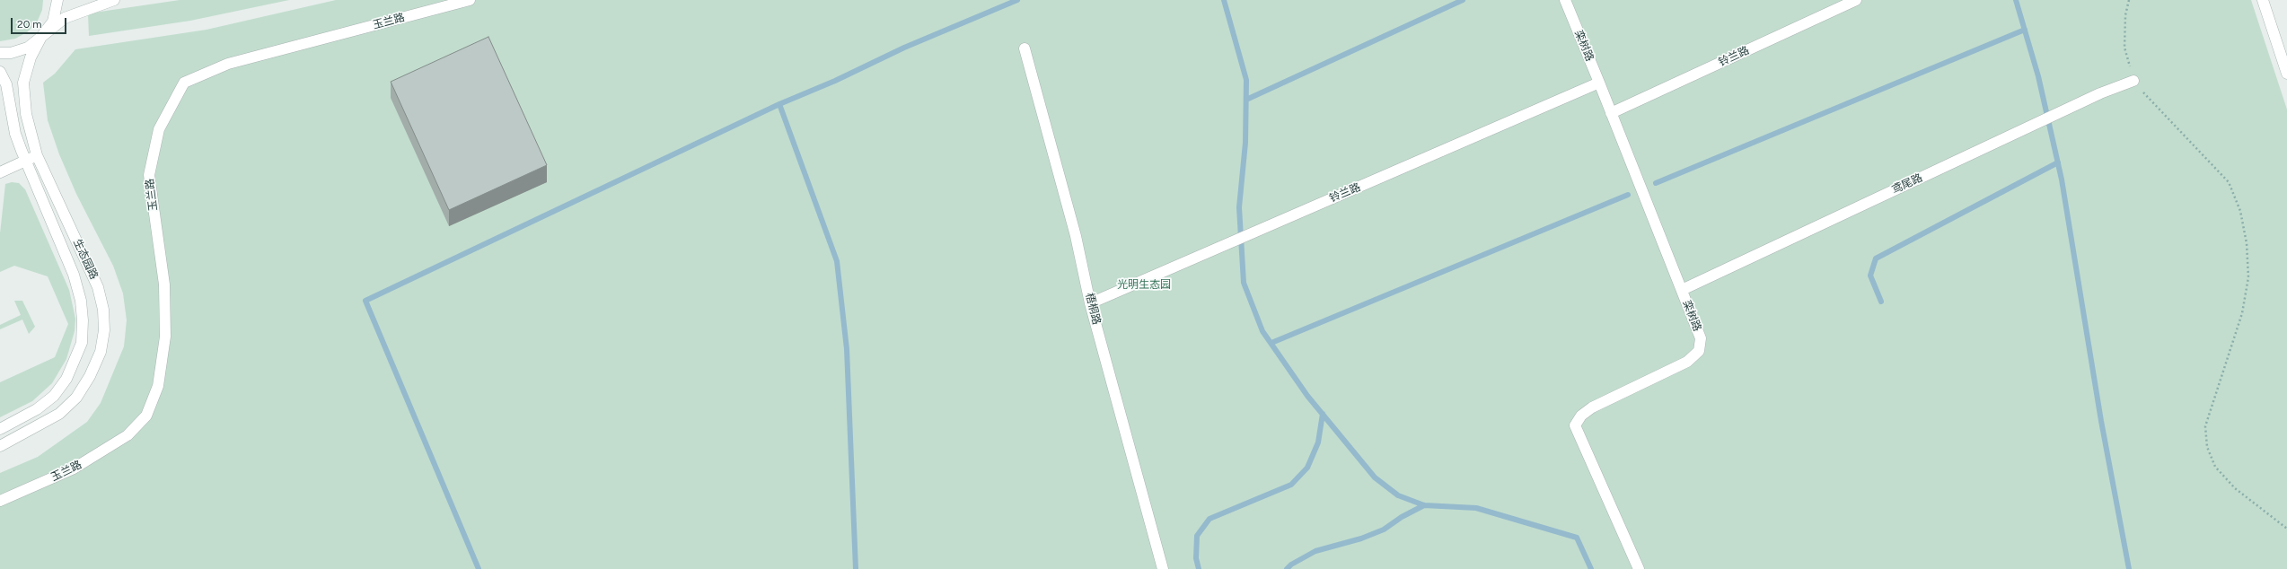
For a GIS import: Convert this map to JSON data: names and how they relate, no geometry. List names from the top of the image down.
{
  "streets": {
    "street": [
      "玉兰路",
      "栾树路",
      "铃兰路",
      "鸢尾路",
      "生态园路",
      "梧桐路"
    ]
  },
  "crossings": [
    ["栾树路", "铃兰路"],
    ["栾树路", "鸢尾路"],
    ["铃兰路", "梧桐路"]
  ],
  "parks": ["光明生态园"],
  "scale_bar": "20 m"
}
